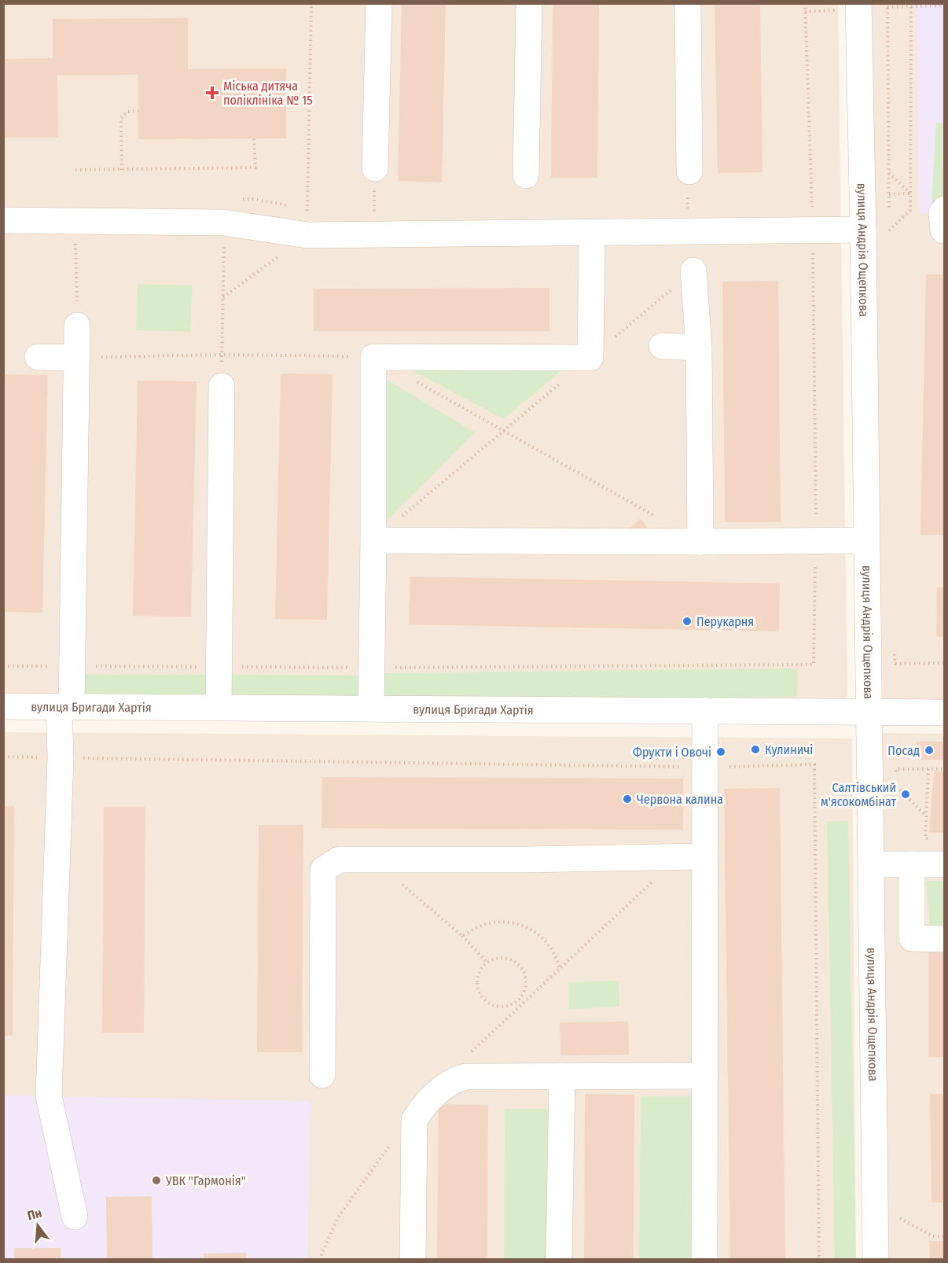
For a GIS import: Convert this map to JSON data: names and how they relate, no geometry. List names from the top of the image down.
{
  "streets": {
    "street": ["вулиця Андрія Ощепкова", "вулиця Бригади Хартія"]
  },
  "crossings": [
    ["вулиця Андрія Ощепкова", "вулиця Бригади Хартія"]
  ],
  "places": {
    "health": ["Міська дитяча поліклініка № 15"],
    "other": [
      "Перукарня",
      "Кулиничі",
      "Посад",
      "Фрукти і Овочі",
      "Салтівський м'ясокомбінат",
      "Червона калина",
      "УВК \"Гармонія\""
    ]
  },
  "north": "top"
}
